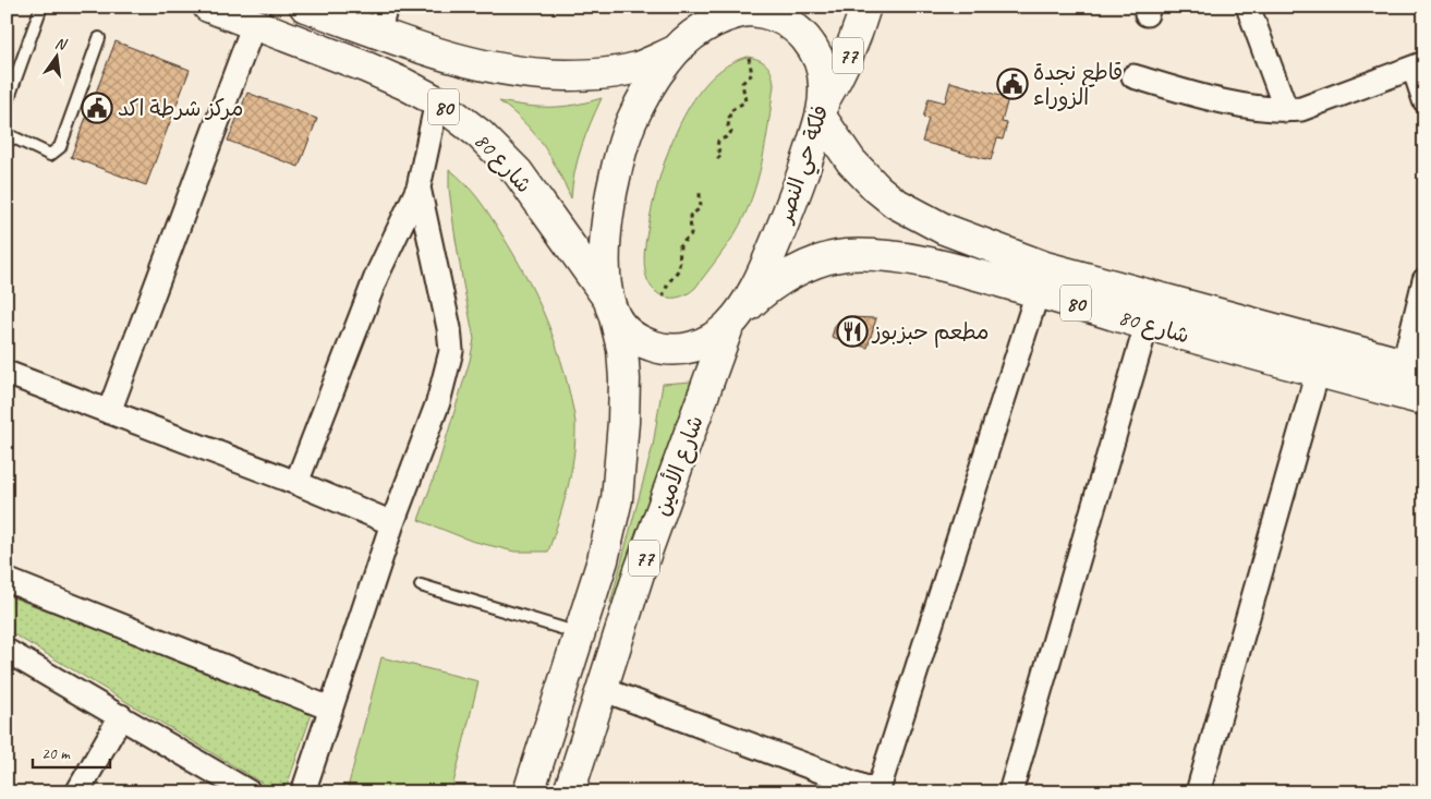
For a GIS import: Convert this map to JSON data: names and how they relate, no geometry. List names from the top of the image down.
{
  "streets": {
    "main road": [
      "77",
      "80",
      "شارع 80",
      "فلكة حي النصر",
      "شارع الأمين"
    ]
  },
  "crossings": [
    ["77", "شارع 80"],
    ["77", "فلكة حي النصر"],
    ["80", "فلكة حي النصر"],
    ["شارع 80", "فلكة حي النصر"],
    ["شارع 80", "شارع الأمين"],
    ["فلكة حي النصر", "شارع الأمين"]
  ],
  "places": {
    "public building": ["قاطع نجدة الزوراء", "مركز شرطة اكد"],
    "restaurant": ["مطعم حبزبوز"]
  },
  "scale_bar": "20 m",
  "north": "top"
}
